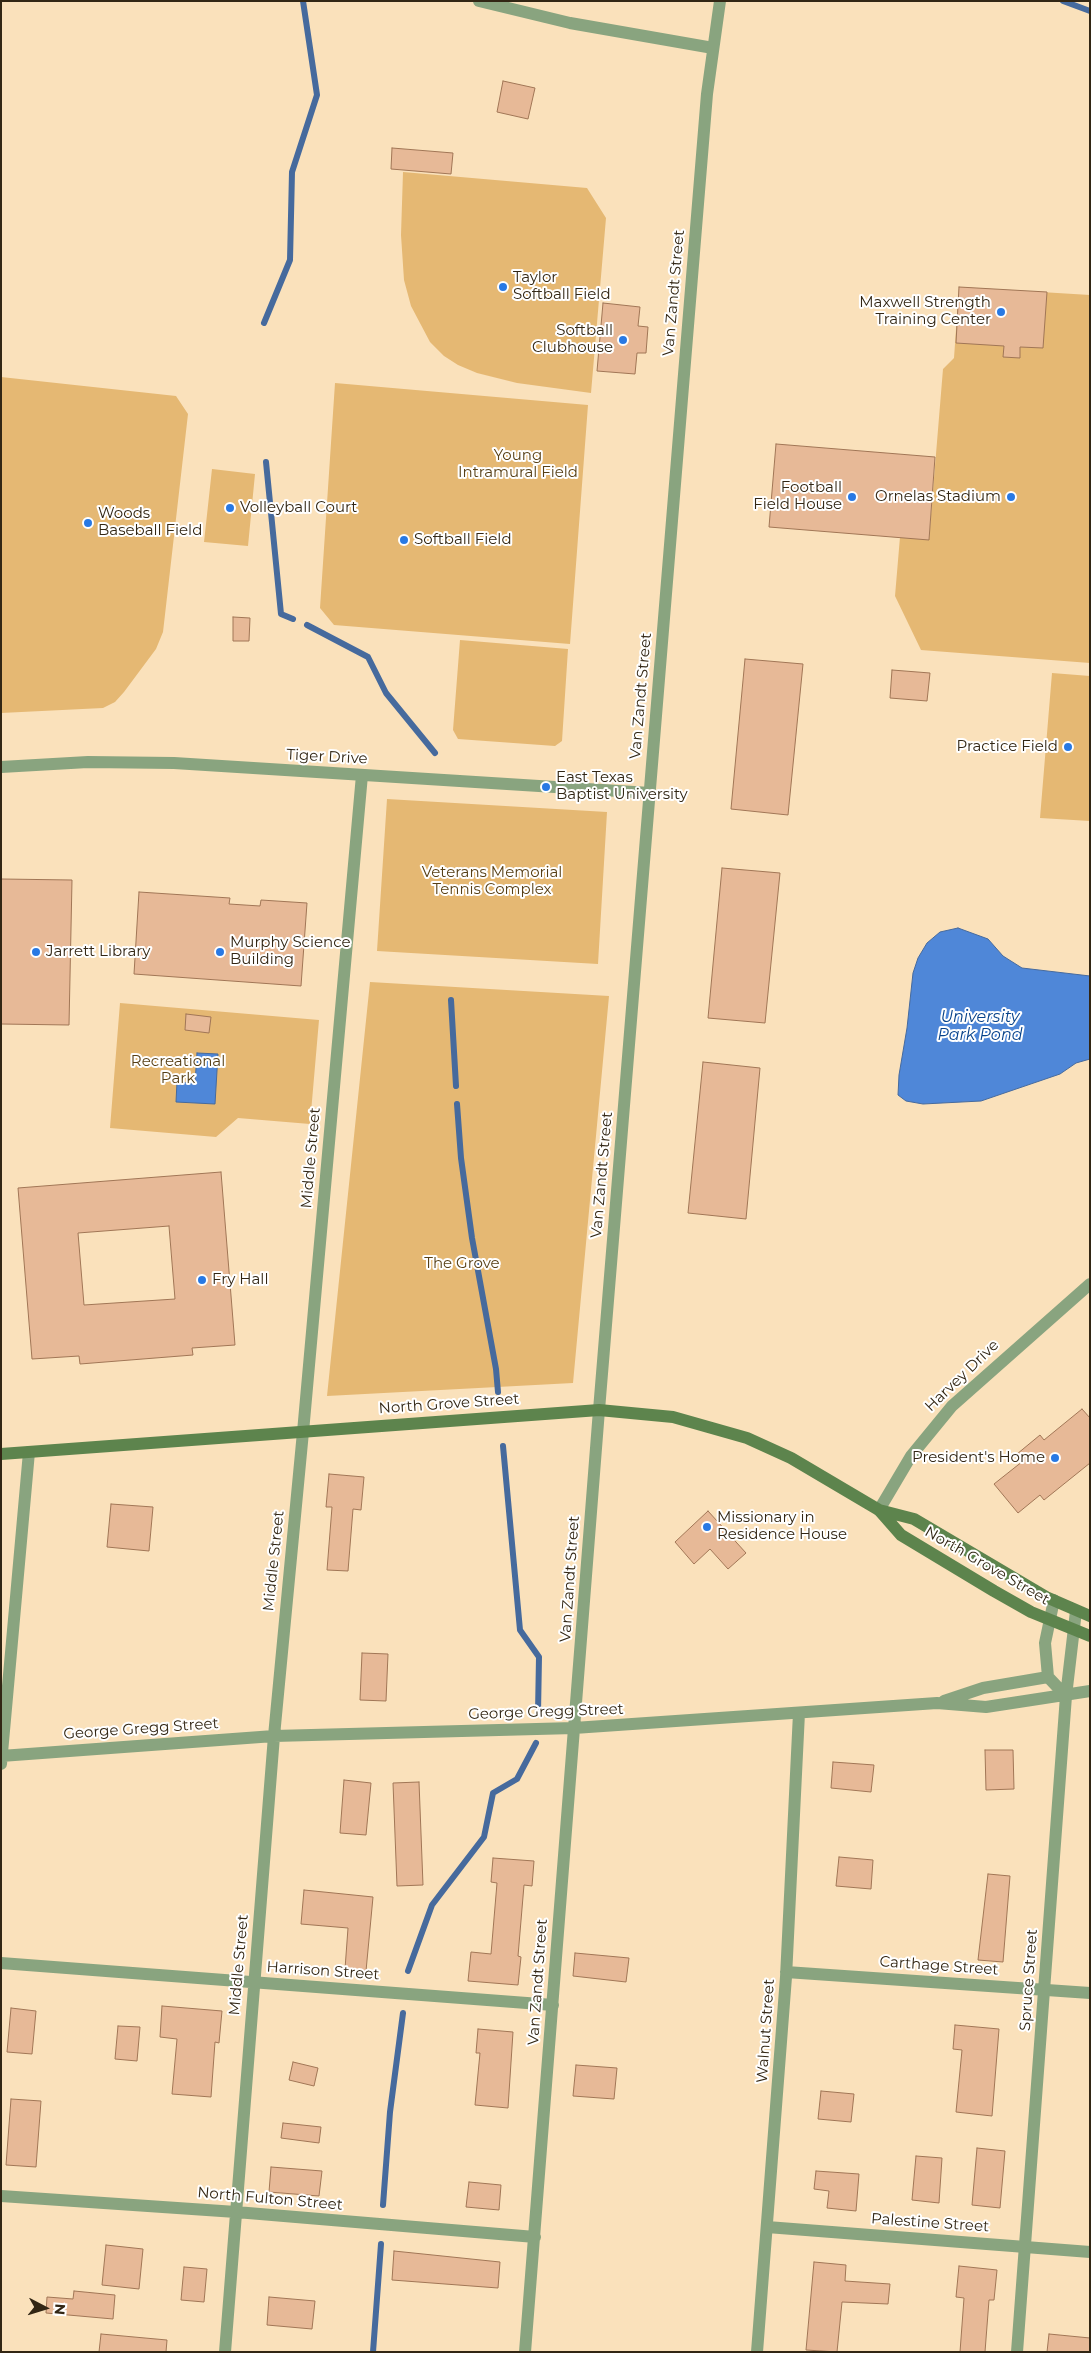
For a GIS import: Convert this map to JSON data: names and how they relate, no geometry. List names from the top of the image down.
{
  "streets": {
    "main road": ["North Grove Street"],
    "street": [
      "Van Zandt Street",
      "Tiger Drive",
      "Middle Street",
      "Harvey Drive",
      "George Gregg Street",
      "Carthage Street",
      "Harrison Street",
      "Spruce Street",
      "Walnut Street",
      "North Fulton Street",
      "Palestine Street"
    ]
  },
  "crossings": [
    ["Van Zandt Street", "Tiger Drive"],
    ["Van Zandt Street", "North Grove Street"],
    ["Van Zandt Street", "George Gregg Street"],
    ["Van Zandt Street", "Harrison Street"],
    ["Van Zandt Street", "North Fulton Street"],
    ["Tiger Drive", "Middle Street"],
    ["Middle Street", "North Grove Street"],
    ["Middle Street", "George Gregg Street"],
    ["Middle Street", "Harrison Street"],
    ["Middle Street", "North Fulton Street"],
    ["Harvey Drive", "North Grove Street"],
    ["North Grove Street", "Spruce Street"],
    ["George Gregg Street", "Spruce Street"],
    ["George Gregg Street", "Walnut Street"],
    ["Carthage Street", "Spruce Street"],
    ["Carthage Street", "Walnut Street"],
    ["Spruce Street", "Palestine Street"],
    ["Walnut Street", "Palestine Street"]
  ],
  "water": ["University Park Pond"],
  "parks": [
    "Young Intramural Field",
    "Veterans Memorial Tennis Complex",
    "Recreational Park",
    "The Grove"
  ],
  "places": [
    "Taylor Softball Field",
    "Maxwell Strength Training Center",
    "Softball Clubhouse",
    "Football Field House",
    "Ornelas Stadium",
    "Volleyball Court",
    "Woods Baseball Field",
    "Softball Field",
    "Practice Field",
    "East Texas Baptist University",
    "Jarrett Library",
    "Murphy Science Building",
    "Fry Hall",
    "President's Home",
    "Missionary in Residence House"
  ],
  "north": "right"
}
